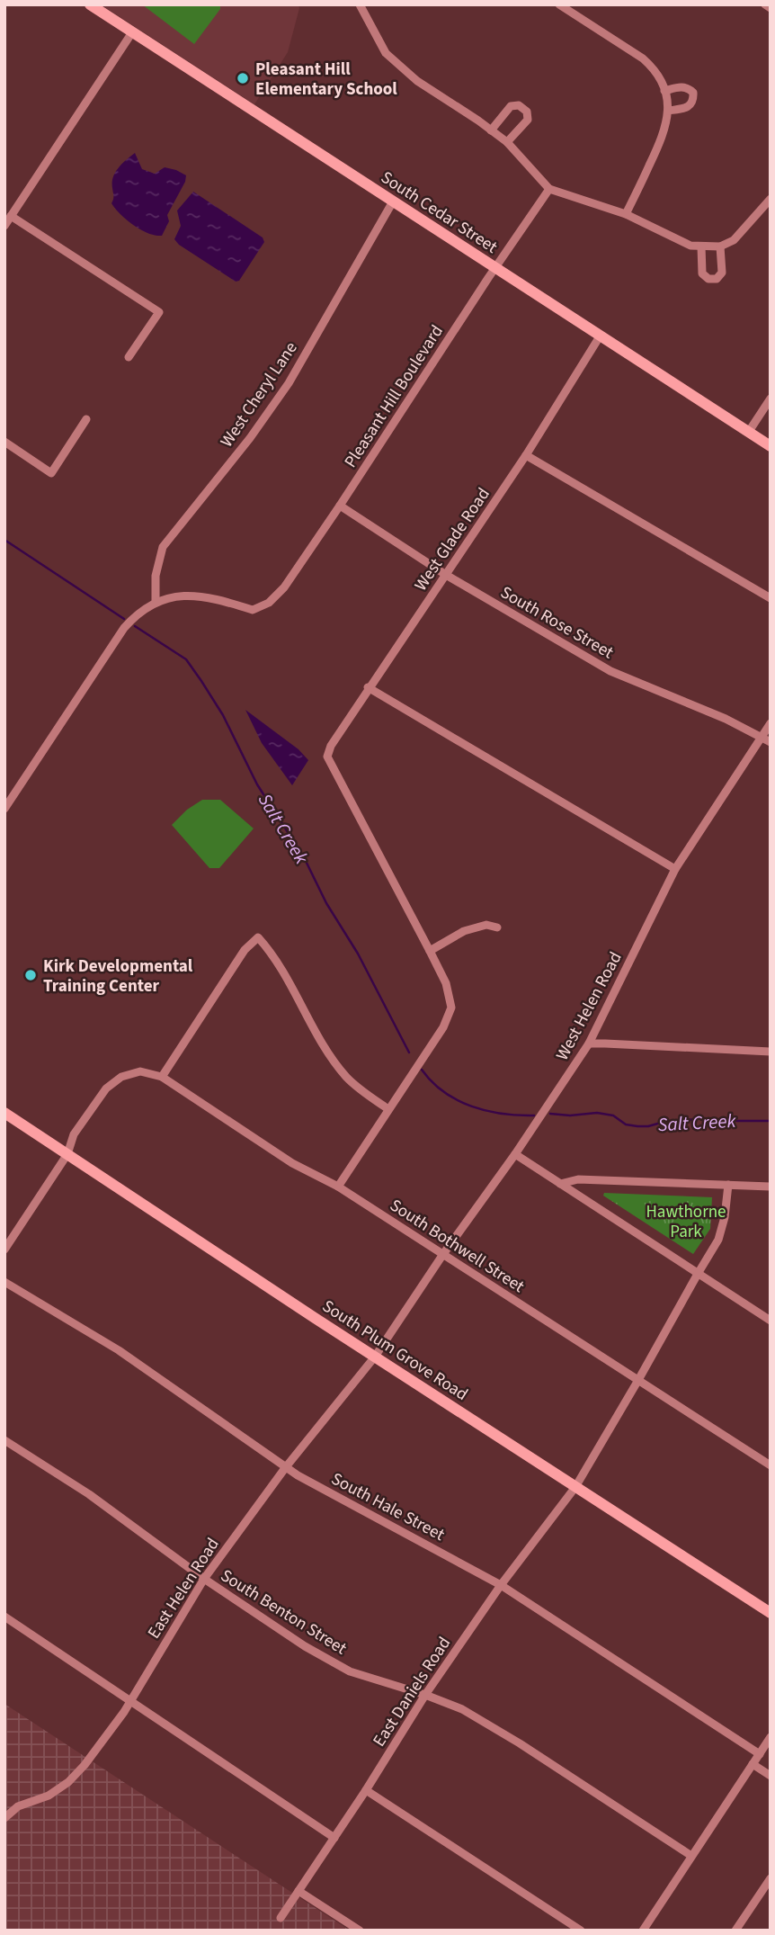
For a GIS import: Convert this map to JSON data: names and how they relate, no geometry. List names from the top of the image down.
{
  "streets": {
    "main road": ["South Cedar Street", "South Plum Grove Road"],
    "street": [
      "West Cheryl Lane",
      "Pleasant Hill Boulevard",
      "West Glade Road",
      "South Rose Street",
      "West Helen Road",
      "South Bothwell Street",
      "South Hale Street",
      "East Helen Road",
      "South Benton Street",
      "East Daniels Road"
    ]
  },
  "crossings": [
    ["South Cedar Street", "West Cheryl Lane"],
    ["South Cedar Street", "Pleasant Hill Boulevard"],
    ["South Cedar Street", "West Glade Road"],
    ["Pleasant Hill Boulevard", "South Rose Street"],
    ["West Glade Road", "South Rose Street"],
    ["South Rose Street", "West Helen Road"],
    ["West Helen Road", "South Bothwell Street"],
    ["West Helen Road", "South Plum Grove Road"],
    ["West Helen Road", "East Helen Road"],
    ["South Bothwell Street", "South Plum Grove Road"],
    ["South Bothwell Street", "East Daniels Road"],
    ["South Plum Grove Road", "East Helen Road"],
    ["South Plum Grove Road", "East Daniels Road"],
    ["South Hale Street", "East Helen Road"],
    ["South Hale Street", "East Daniels Road"],
    ["East Helen Road", "South Benton Street"],
    ["South Benton Street", "East Daniels Road"]
  ],
  "water": ["Salt Creek"],
  "parks": ["Hawthorne Park"],
  "places": ["Pleasant Hill Elementary School", "Kirk Developmental Training Center"]
}
